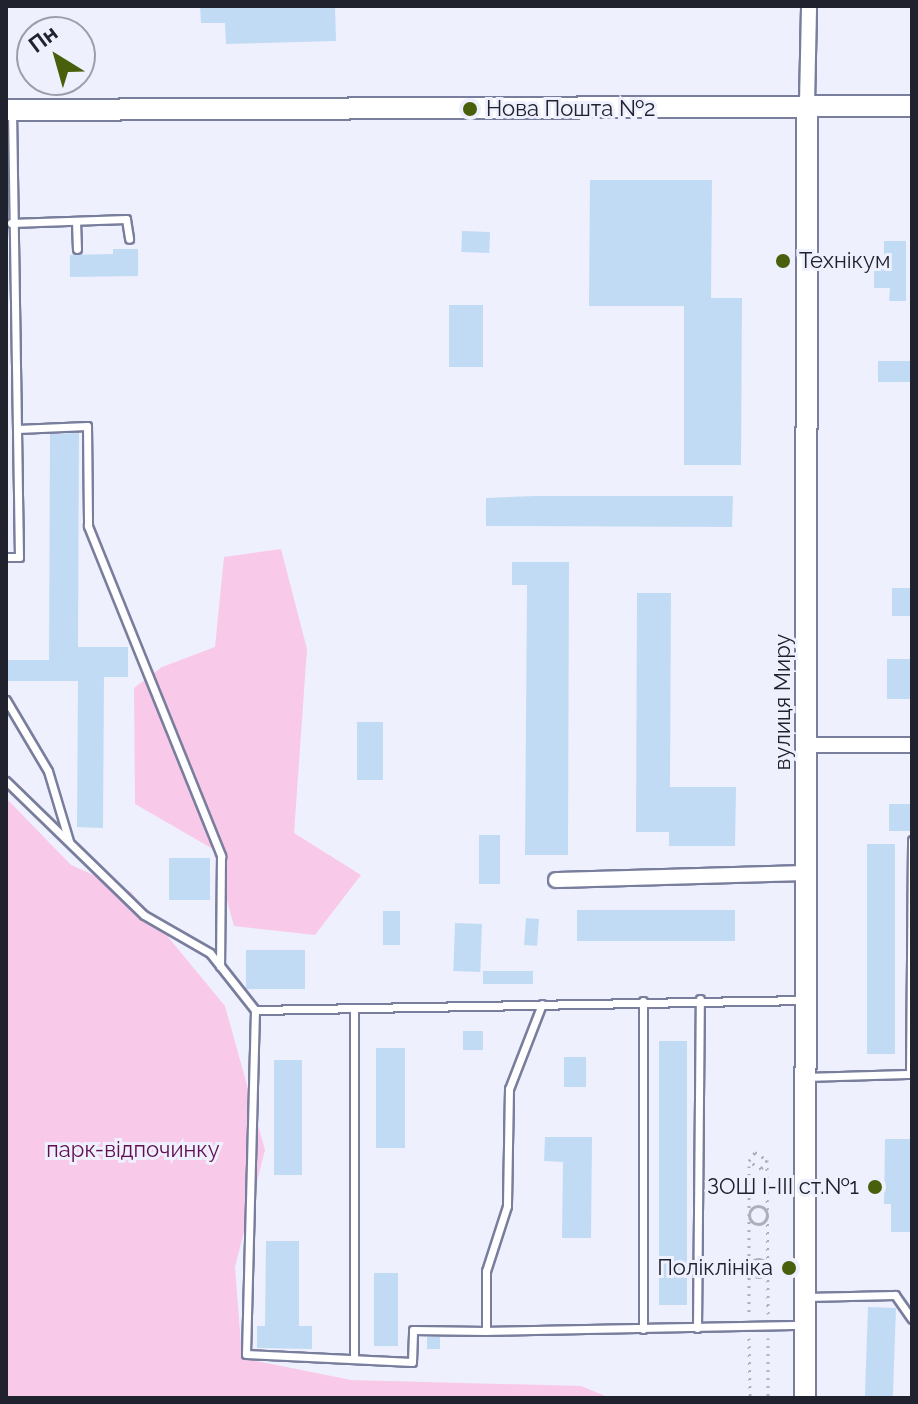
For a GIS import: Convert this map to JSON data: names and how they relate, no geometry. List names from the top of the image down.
{
  "streets": {
    "main road": ["вулиця Миру"]
  },
  "parks": ["парк-відпочинку"],
  "places": [
    "Нова Пошта №2",
    "Технікум",
    "ЗОШ I-III ст.№1",
    "Поліклініка"
  ],
  "north": "top left"
}
